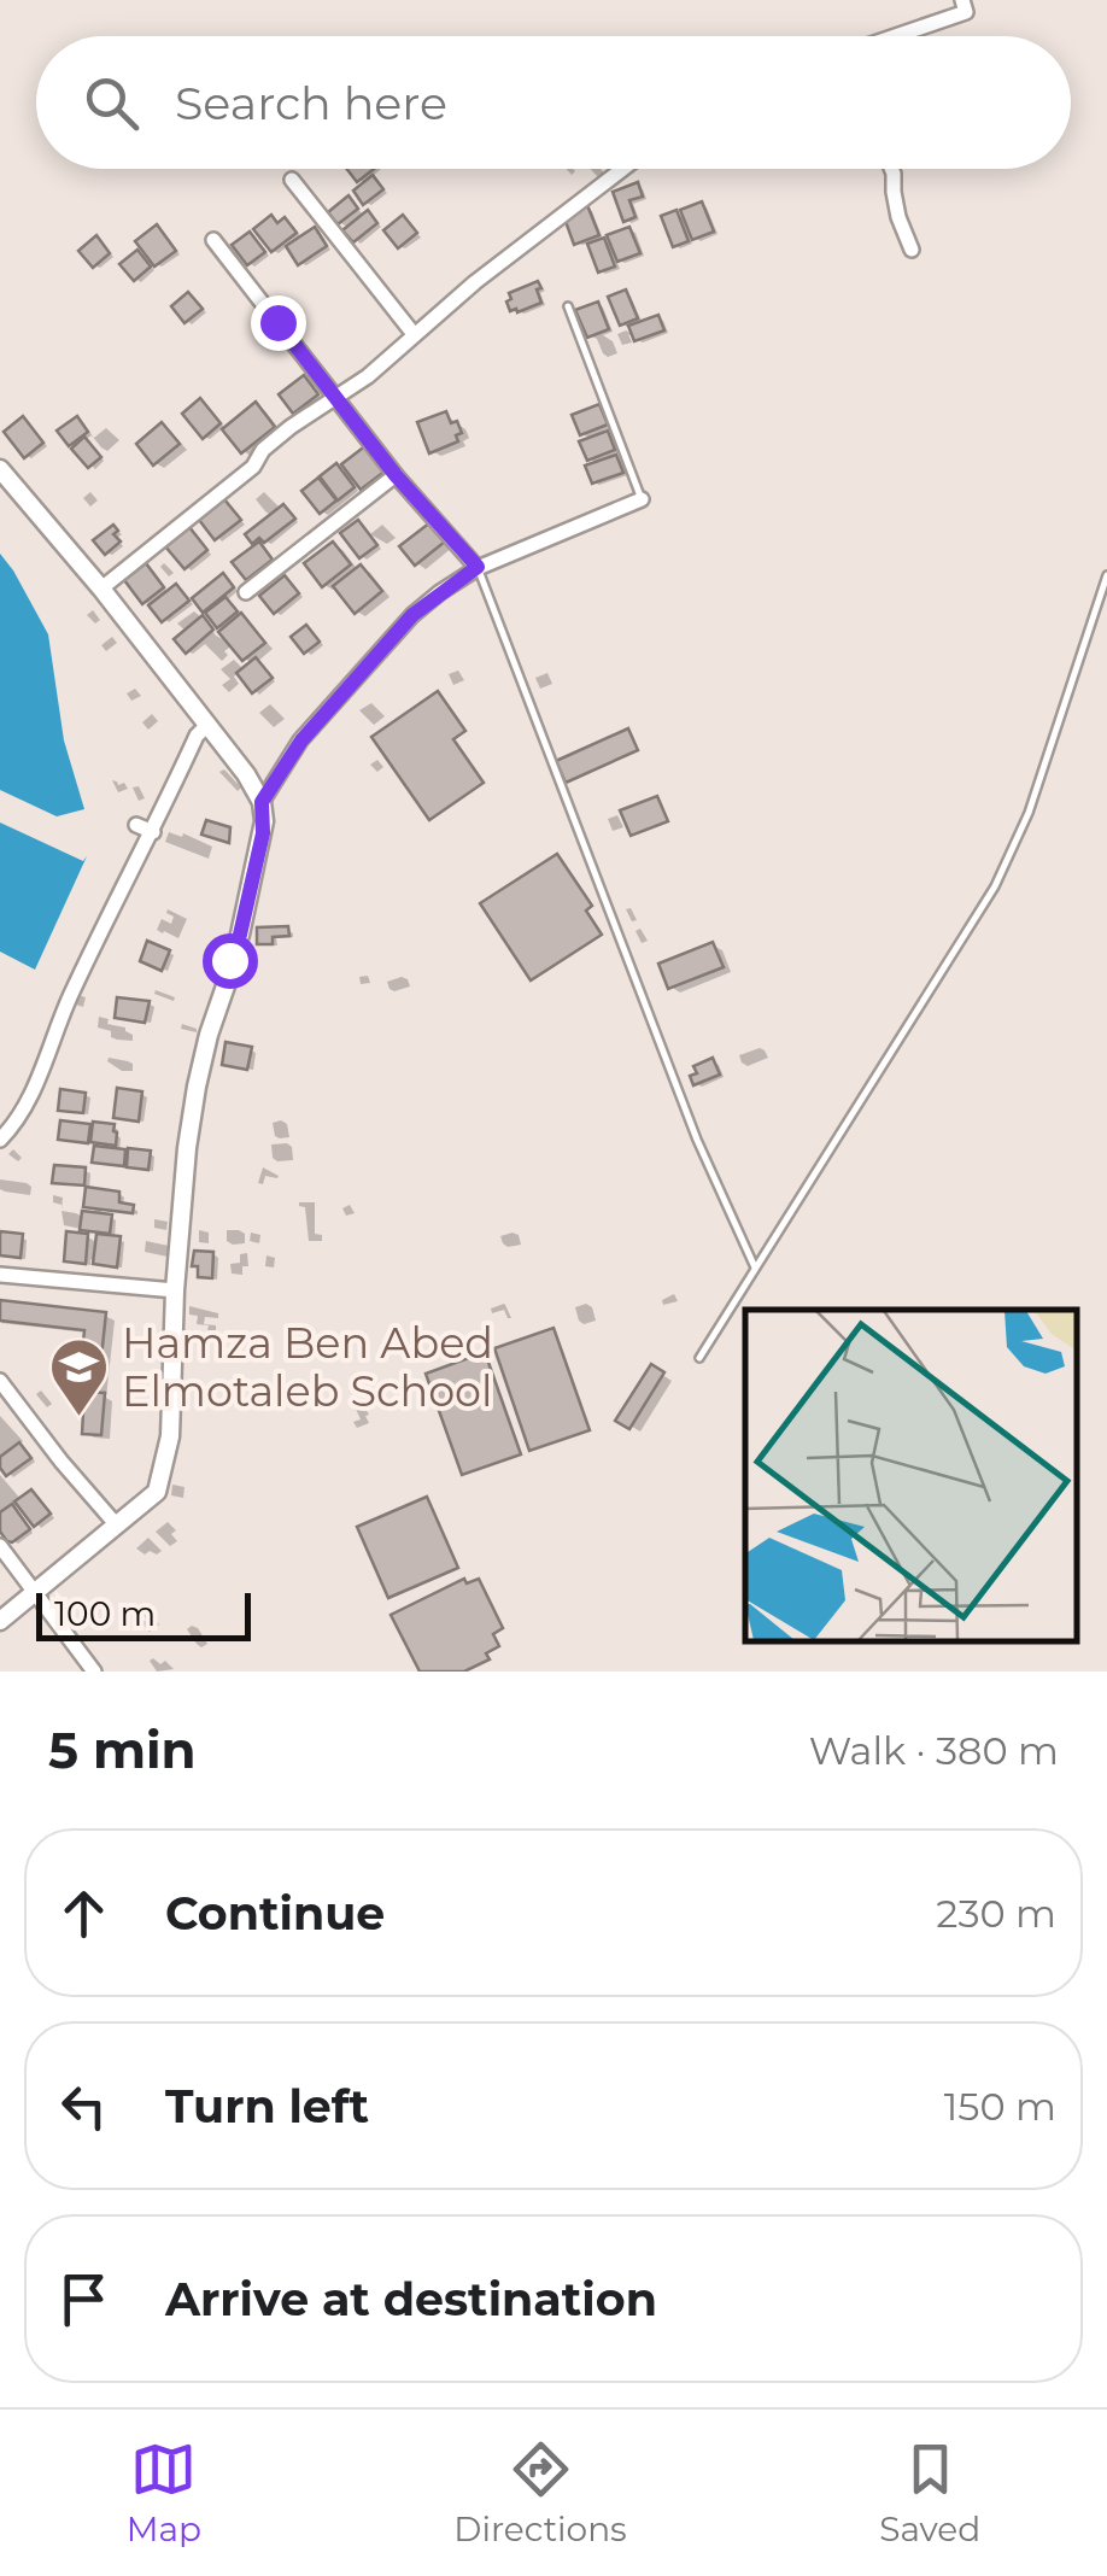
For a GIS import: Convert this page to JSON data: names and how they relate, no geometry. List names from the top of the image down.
{
  "places": {
    "school or university": ["Hamza Ben Abed Elmotaleb School"]
  },
  "scale_bar": "100 m",
  "page": {
    "search": "Search here",
    "scale": "100 m",
    "heading": ["5 min", "Walk · 380 m"],
    "list": [
      ["Continue", "230 m"],
      ["Turn left", "150 m"],
      "Arrive at destination"
    ],
    "nav": ["Map", "Directions", "Saved"]
  }
}
